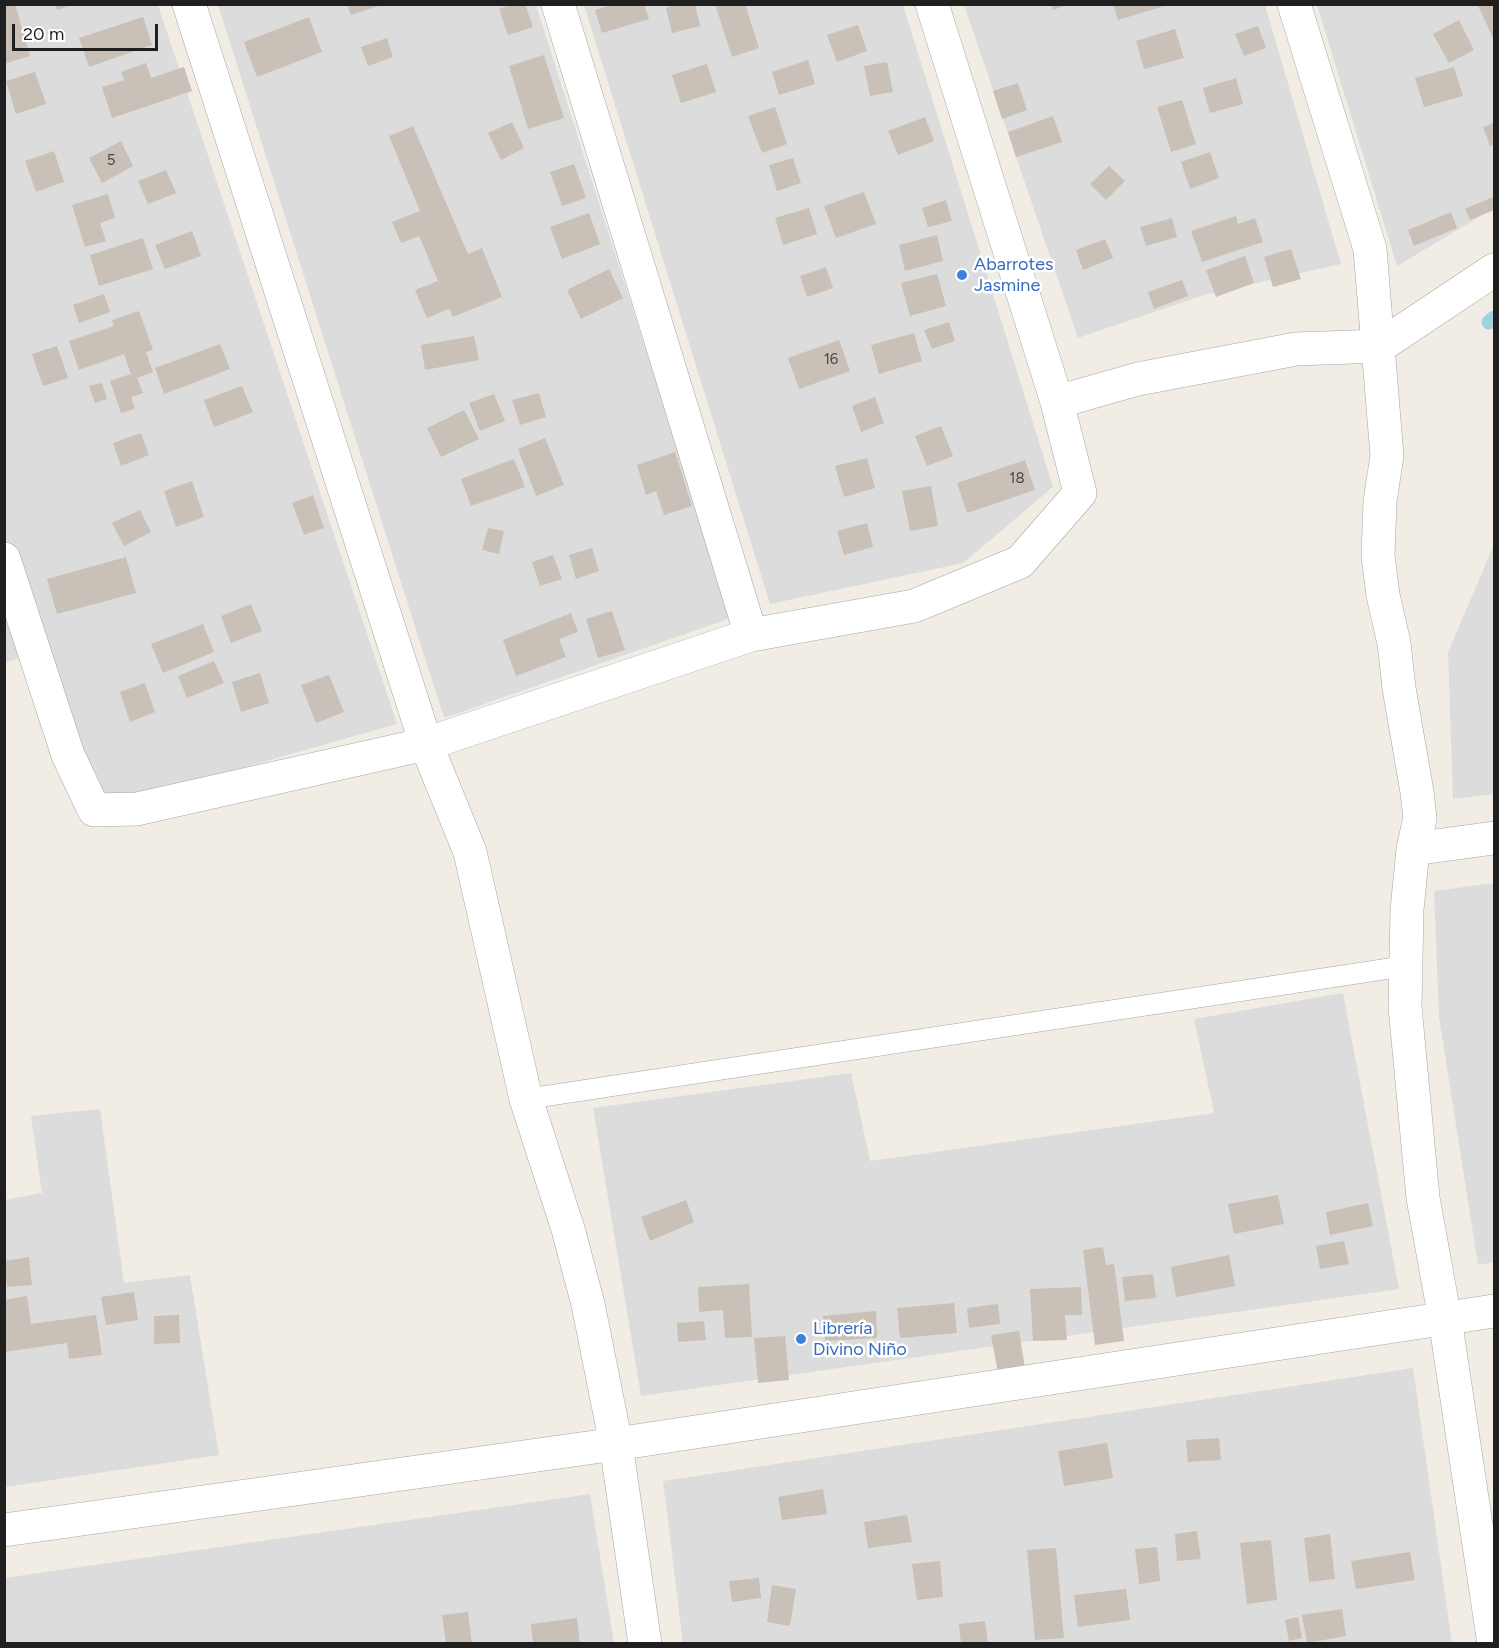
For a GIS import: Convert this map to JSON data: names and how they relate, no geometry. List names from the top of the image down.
{
  "places": ["Abarrotes Jasmine", "Librería Divino Niño"],
  "house_numbers": ["5", "16", "18"],
  "scale_bar": "20 m"
}
